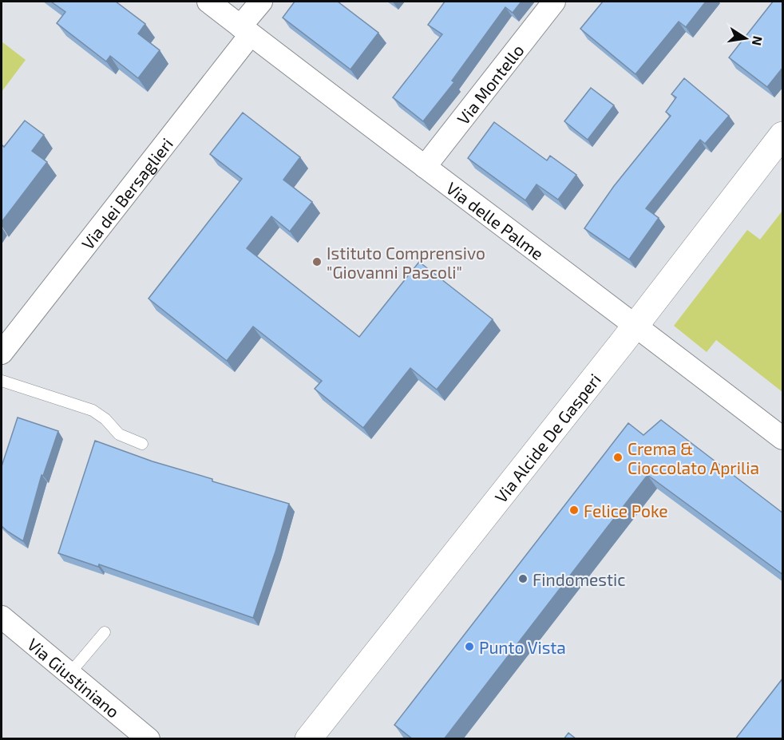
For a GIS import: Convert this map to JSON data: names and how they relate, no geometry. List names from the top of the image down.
{
  "streets": {
    "street": [
      "Via Montello",
      "Via dei Bersaglieri",
      "Via delle Palme",
      "Via Alcide De Gasperi",
      "Via Giustiniano"
    ]
  },
  "crossings": [
    ["Via Montello", "Via delle Palme"],
    ["Via dei Bersaglieri", "Via delle Palme"],
    ["Via delle Palme", "Via Alcide De Gasperi"]
  ],
  "places": [
    "Istituto Comprensivo \"Giovanni Pascoli\"",
    "Crema & Cioccolato Aprilia",
    "Felice Poke",
    "Findomestic",
    "Punto Vista"
  ],
  "north": "right"
}
